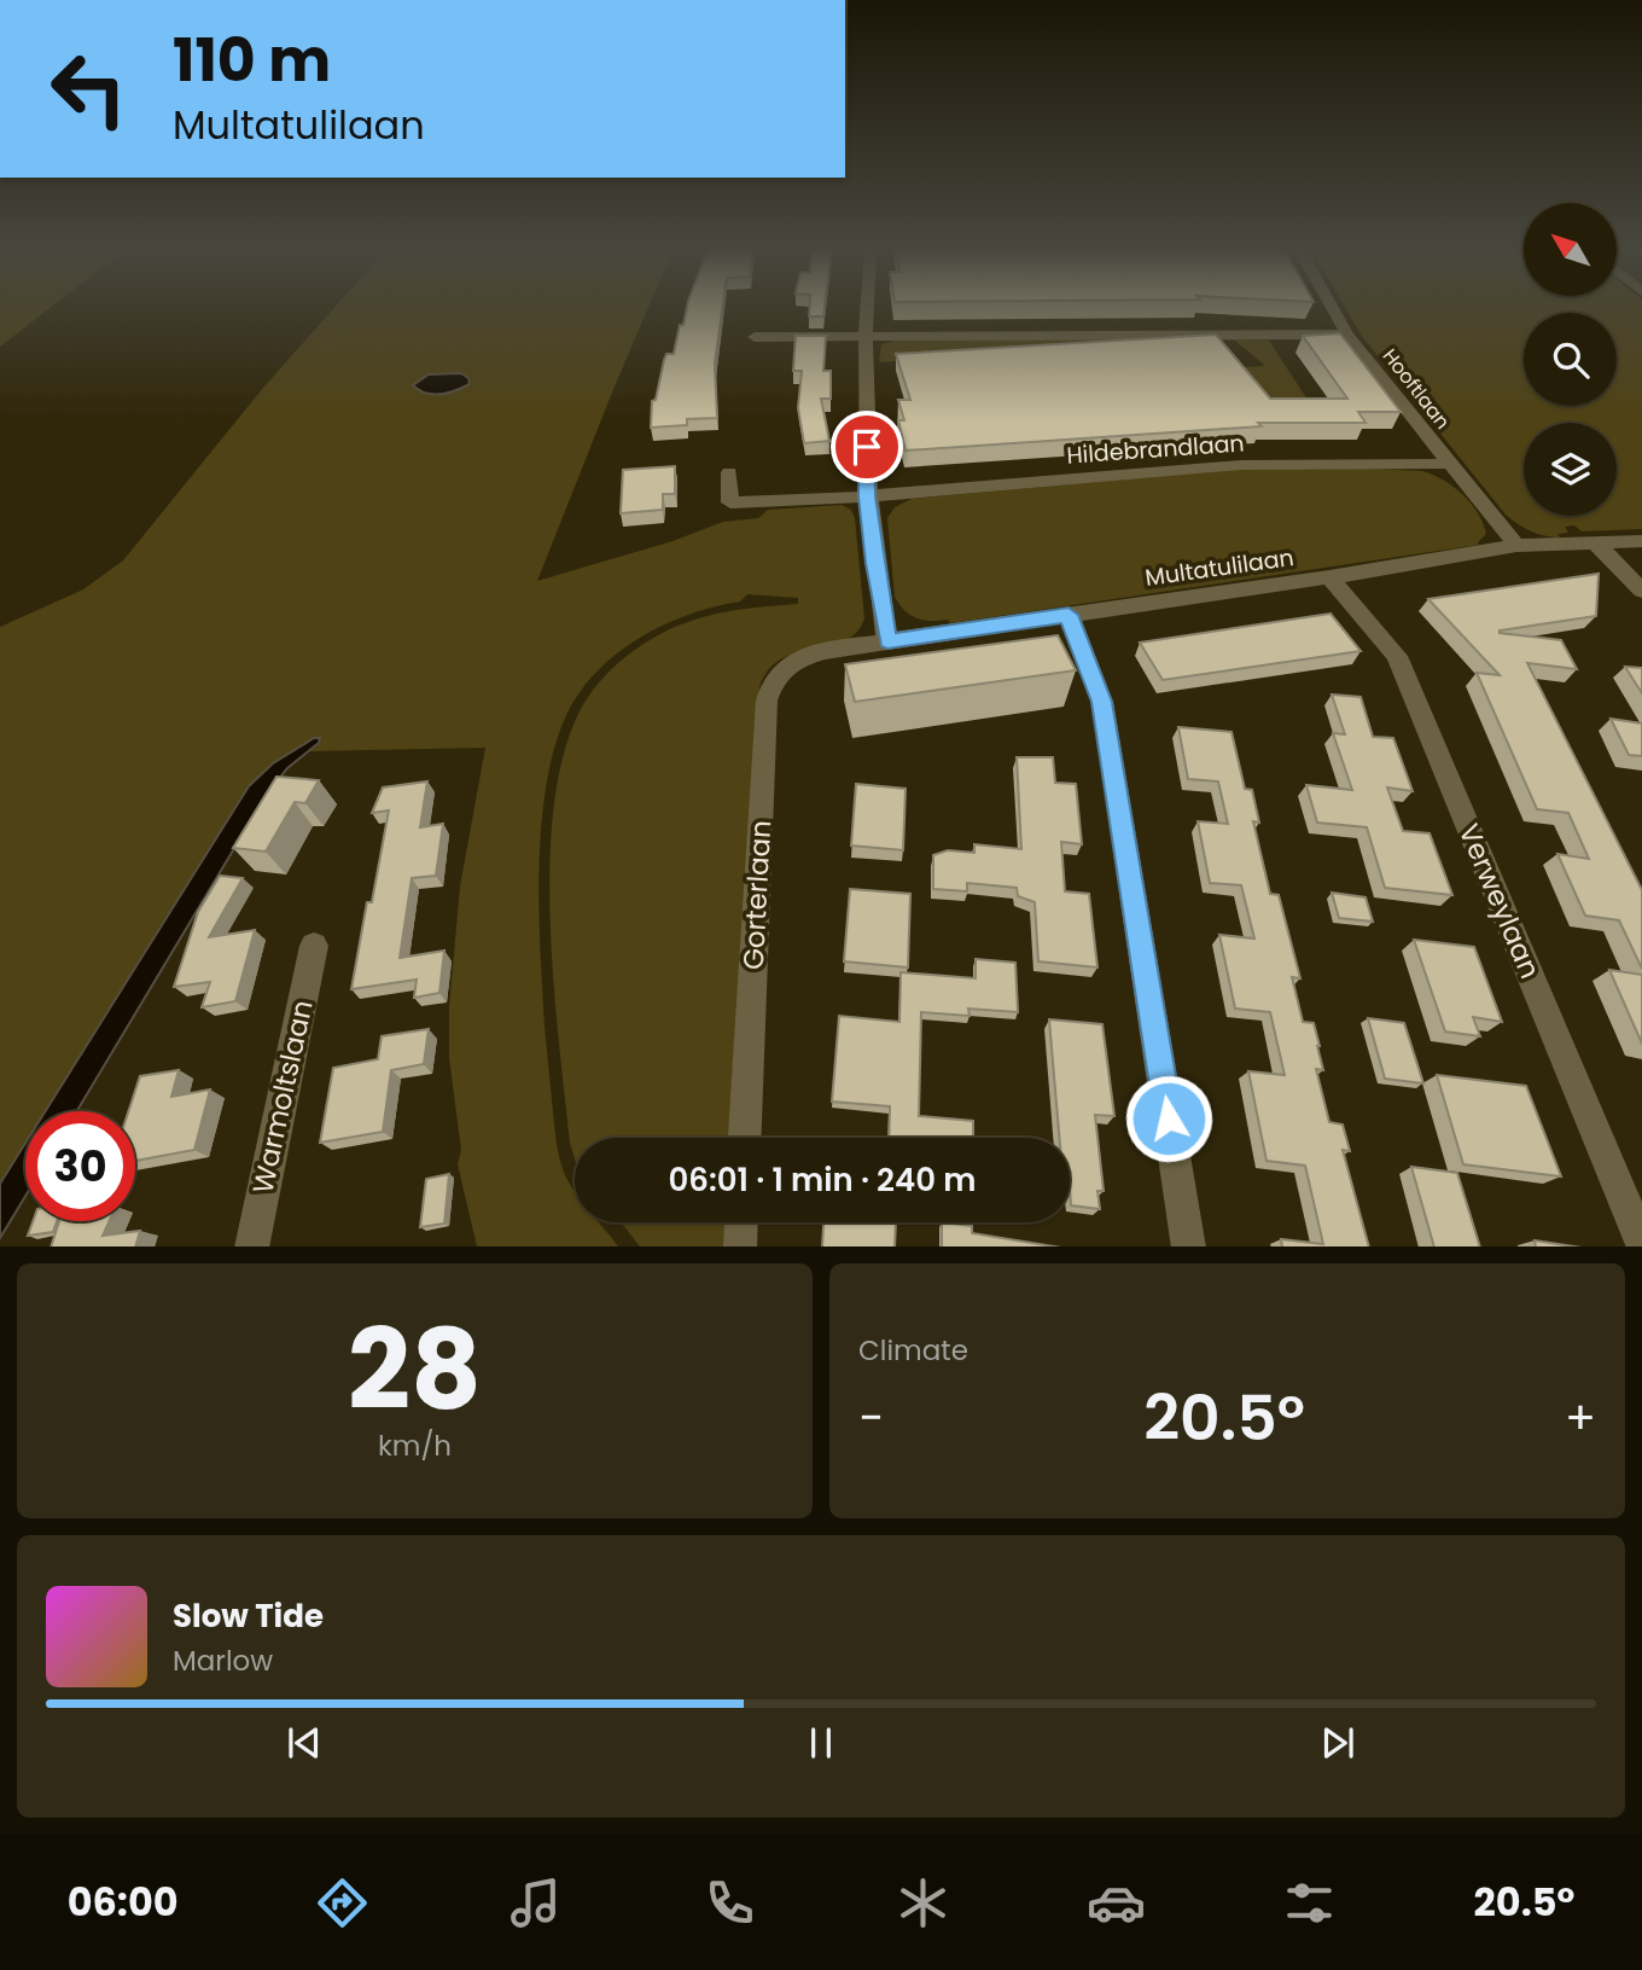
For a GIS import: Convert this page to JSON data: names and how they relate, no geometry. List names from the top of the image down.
{
  "streets": {
    "street": [
      "Hooftlaan",
      "Hildebrandlaan",
      "Multatulilaan",
      "Gorterlaan",
      "Verweylaan",
      "Warmoltslaan"
    ]
  },
  "crossings": [
    ["Hooftlaan", "Hildebrandlaan"],
    ["Hooftlaan", "Multatulilaan"],
    ["Multatulilaan", "Gorterlaan"],
    ["Multatulilaan", "Verweylaan"]
  ],
  "north": "top left",
  "page": {
    "turn": ["110 m", "Multatulilaan"],
    "limit": "30",
    "trip": "06:01 · 1 min · 240 m",
    "tile": [
      ["28", "km/h"],
      "Climate"
    ],
    "heat": ["−", "20.5°", "+"],
    "song": ["Slow Tide", "Marlow"],
    "tabs": ["06:00", "20.5°"]
  }
}
